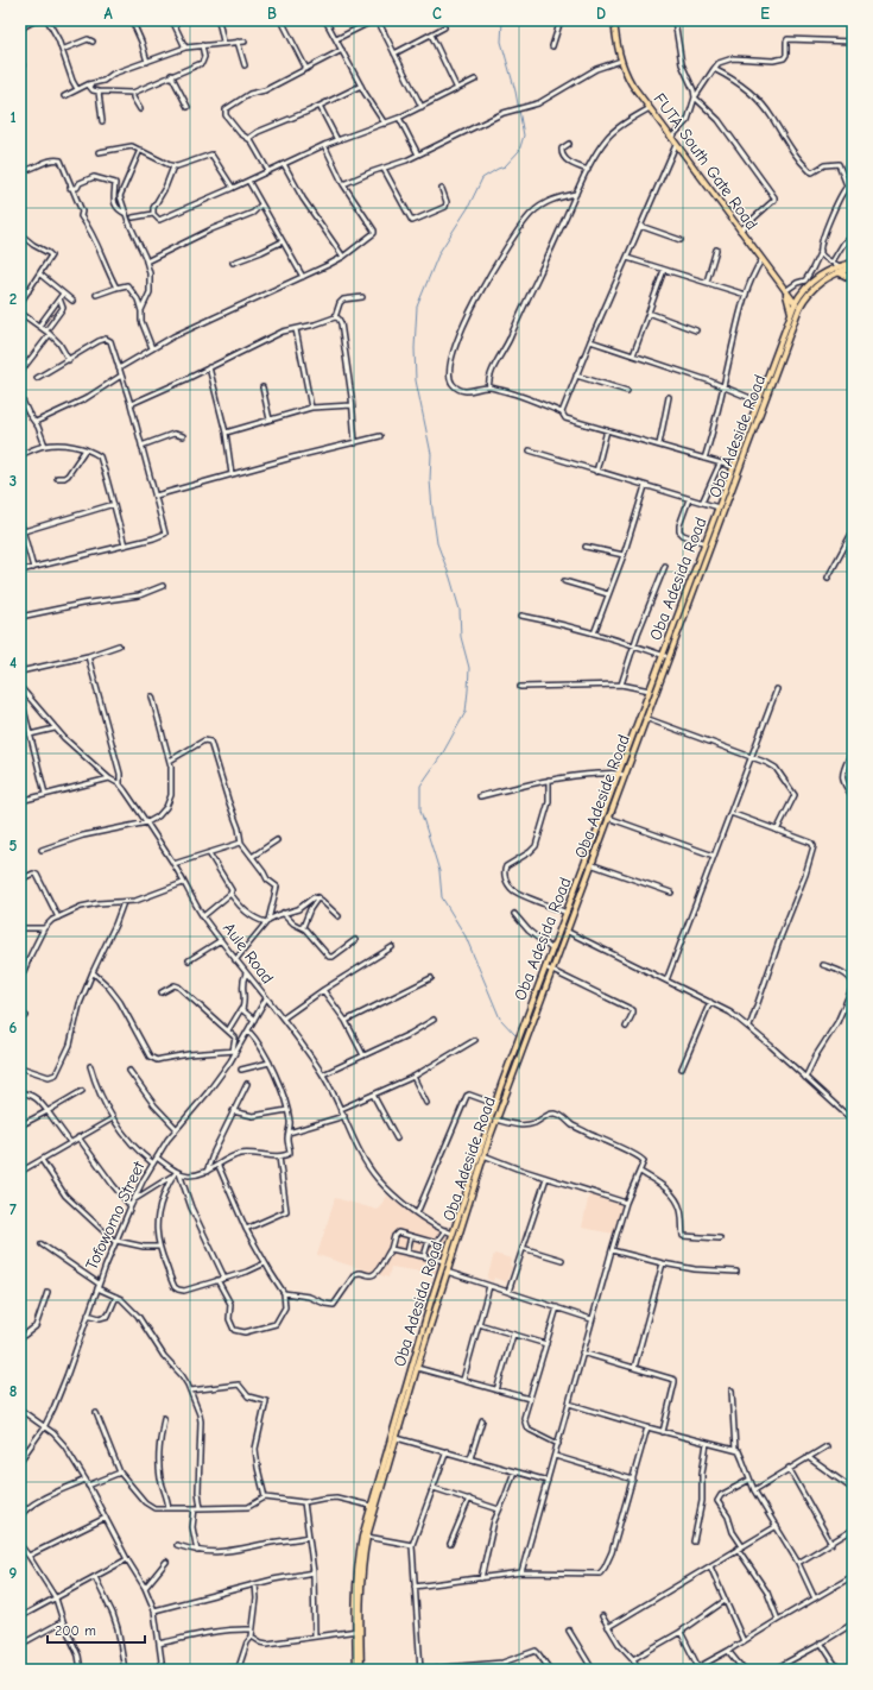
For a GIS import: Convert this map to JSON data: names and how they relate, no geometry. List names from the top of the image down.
{
  "streets": {
    "main road": ["FUTA South Gate Road", "Oba Adeside Road", "Oba Adesida Road"],
    "street": ["Aule Road", "Tofowomo Street"]
  },
  "crossings": [
    ["FUTA South Gate Road", "Oba Adeside Road"],
    ["FUTA South Gate Road", "Oba Adesida Road"],
    ["Oba Adeside Road", "Oba Adesida Road"],
    ["Oba Adesida Road", "Aule Road"],
    ["Aule Road", "Tofowomo Street"]
  ],
  "scale_bar": "200 m",
  "grid": {
    "columns": [
      "A",
      "B",
      "C",
      "D",
      "E"
    ],
    "rows": [
      "1",
      "2",
      "3",
      "4",
      "5",
      "6",
      "7",
      "8",
      "9"
    ]
  }
}
